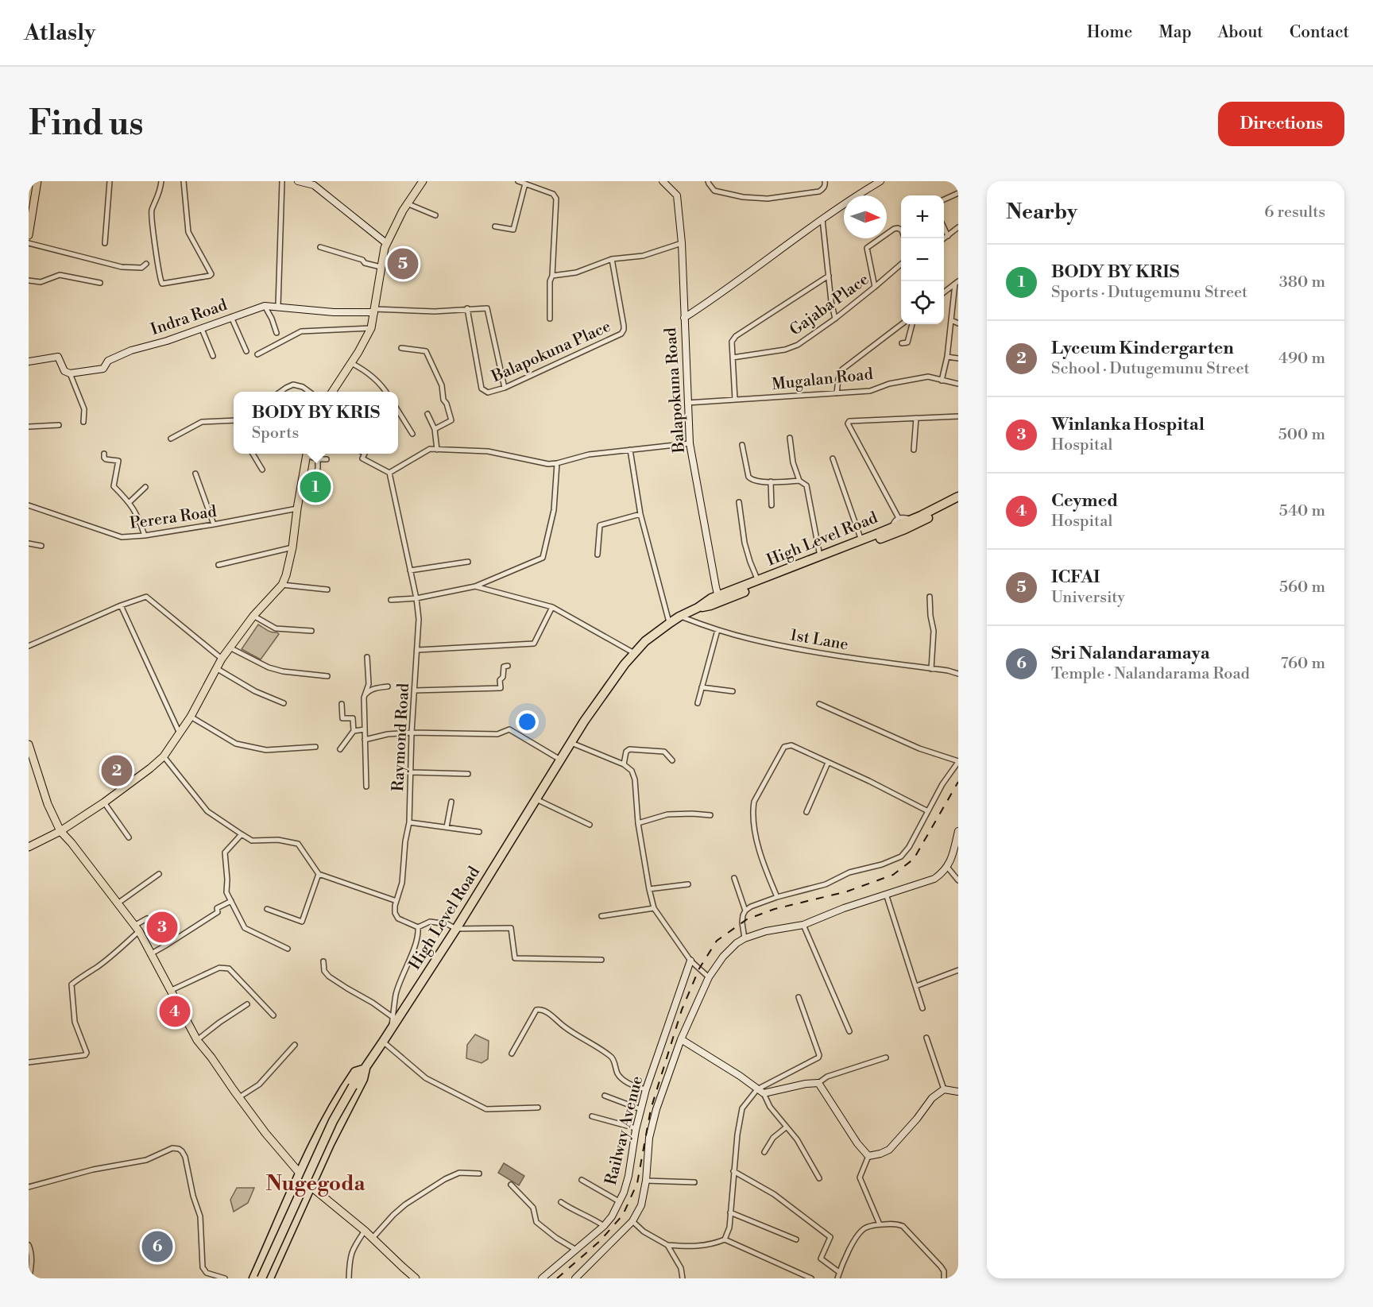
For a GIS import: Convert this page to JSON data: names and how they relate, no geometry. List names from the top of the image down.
{
  "streets": {
    "highway": ["High Level Road"],
    "main road": ["Indra Road", "Balapokuna Road", "Railway Avenue"],
    "street": [
      "Gajaba Place",
      "Balapokuna Place",
      "Mugalan Road",
      "Perera Road",
      "1st Lane",
      "Raymond Road"
    ]
  },
  "crossings": [
    ["Mugalan Road", "Balapokuna Road"],
    ["Balapokuna Road", "High Level Road"],
    ["High Level Road", "1st Lane"]
  ],
  "districts": ["Nugegoda"],
  "north": "right",
  "page": {
    "header": "Atlasly",
    "nav": [
      "Home",
      "Map",
      "About",
      "Contact"
    ],
    "buttons": "Directions",
    "title": "Find us",
    "heading": ["Nearby", "6 results"],
    "map_buttons": ["+", "−"],
    "list": [
      {
        "mark": "1",
        "name": "BODY BY KRIS",
        "note": "Sports · Dutugemunu Street",
        "value": "380 m"
      },
      {
        "mark": "2",
        "name": "Lyceum Kindergarten",
        "note": "School · Dutugemunu Street",
        "value": "490 m"
      },
      {
        "mark": "3",
        "name": "Winlanka Hospital",
        "note": "Hospital",
        "value": "500 m"
      },
      {
        "mark": "4",
        "name": "Ceymed",
        "note": "Hospital",
        "value": "540 m"
      },
      {
        "mark": "5",
        "name": "ICFAI",
        "note": "University",
        "value": "560 m"
      },
      {
        "mark": "6",
        "name": "Sri Nalandaramaya",
        "note": "Temple · Nalandarama Road",
        "value": "760 m"
      }
    ],
    "pins": [
      "5",
      "1",
      "2",
      "3",
      "4",
      "6"
    ],
    "popup": ["BODY BY KRIS", "Sports"]
  }
}
